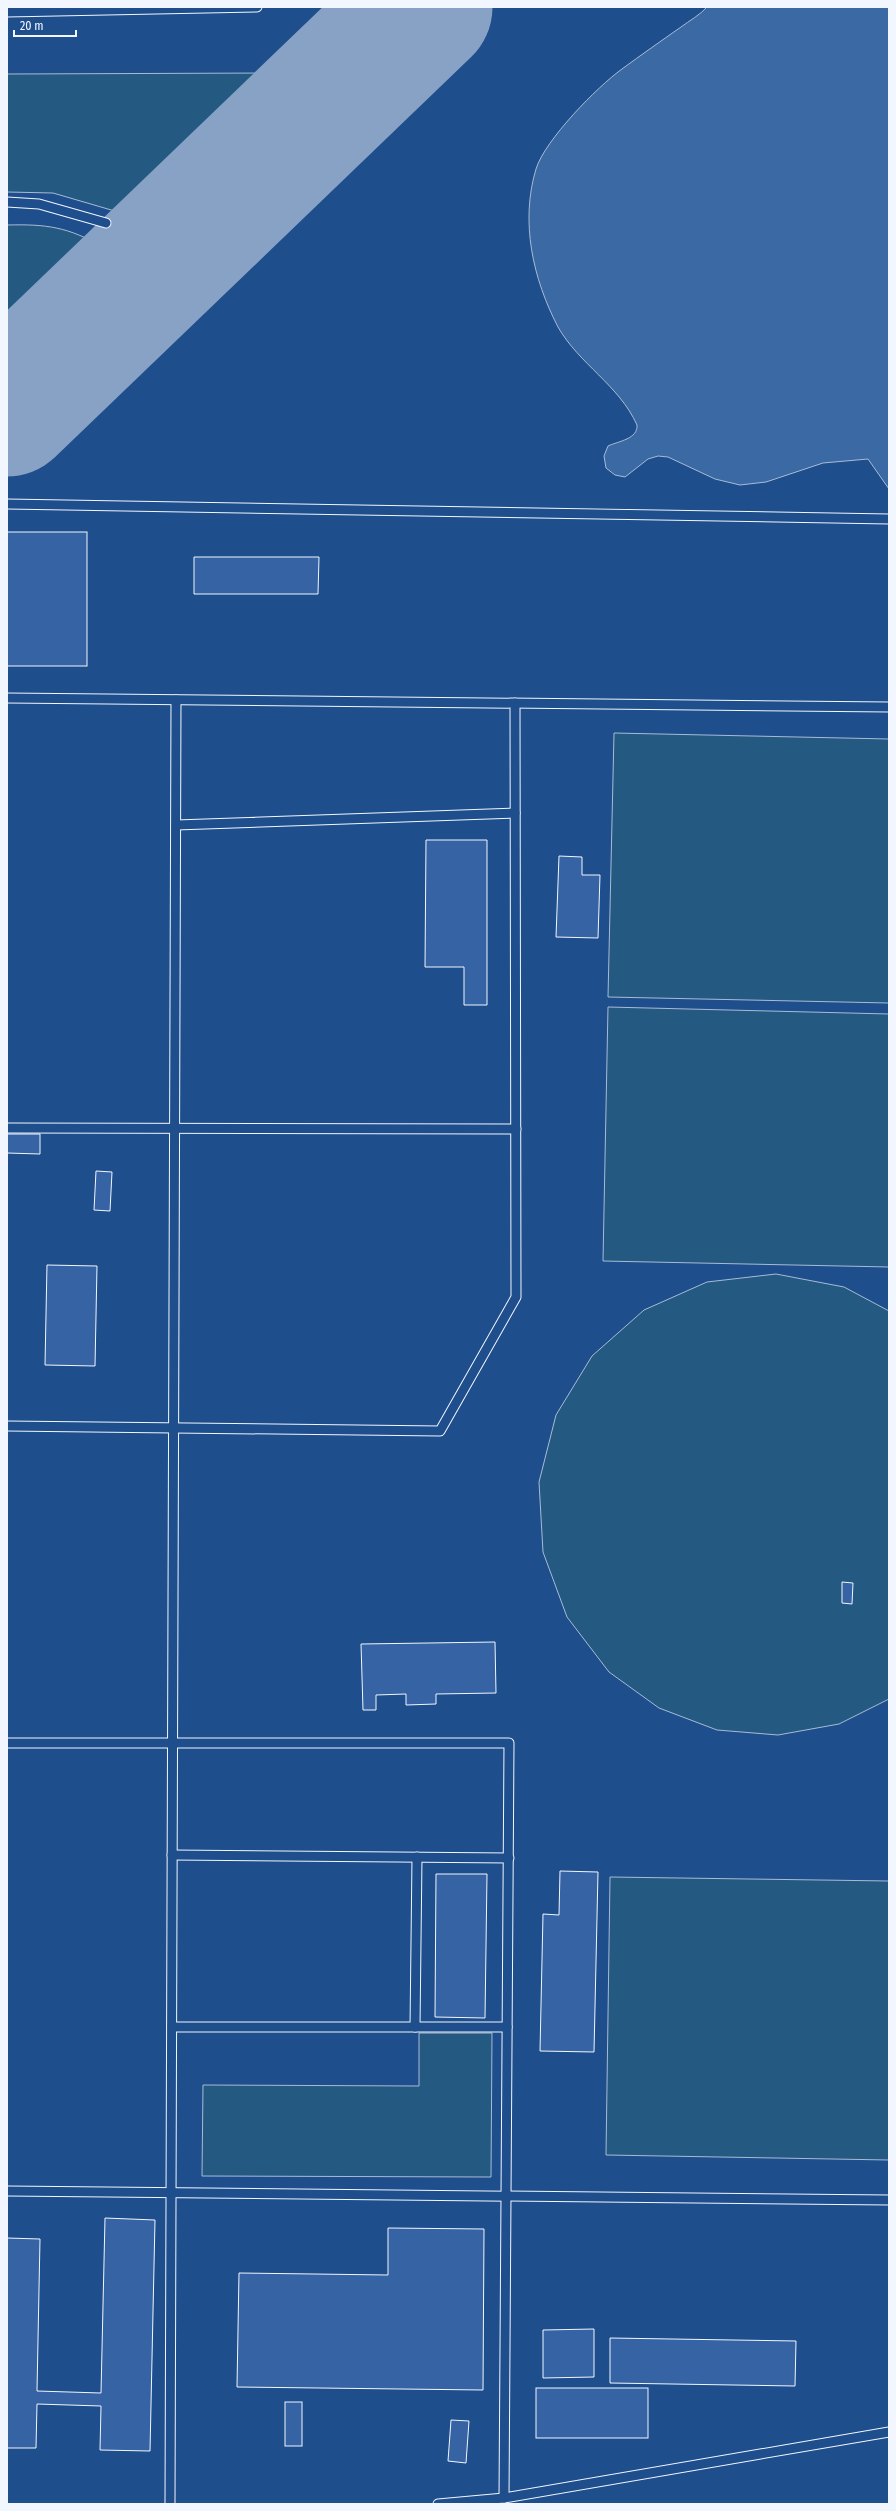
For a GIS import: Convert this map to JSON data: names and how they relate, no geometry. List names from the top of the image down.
{
  "scale_bar": "20 m"
}
